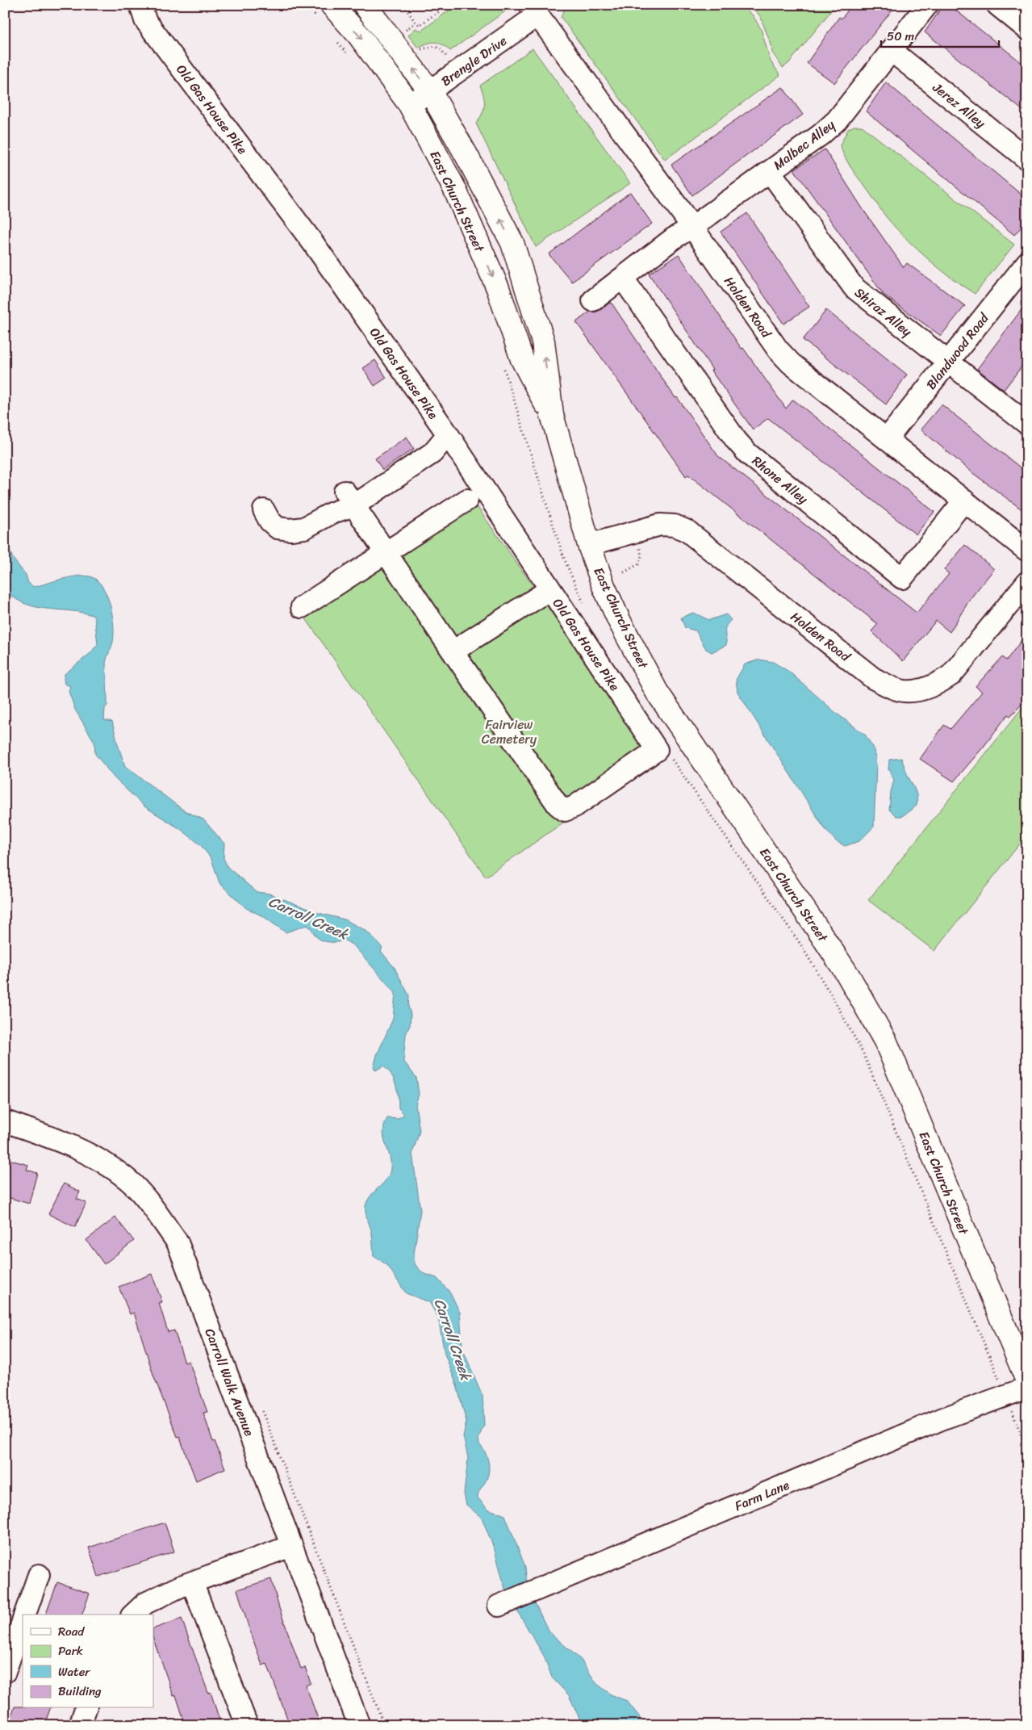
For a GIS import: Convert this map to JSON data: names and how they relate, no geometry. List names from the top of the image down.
{
  "streets": {
    "main road": ["East Church Street"],
    "street": [
      "Brengle Drive",
      "Jerez Alley",
      "Old Gas House Pike",
      "Malbec Alley",
      "Holden Road",
      "Shiraz Alley",
      "Blandwood Road",
      "Rhone Alley",
      "Carroll Walk Avenue",
      "Farm Lane"
    ]
  },
  "crossings": [
    ["Brengle Drive", "East Church Street"],
    ["Brengle Drive", "Holden Road"],
    ["Jerez Alley", "Malbec Alley"],
    ["Malbec Alley", "Holden Road"],
    ["Malbec Alley", "Shiraz Alley"],
    ["East Church Street", "Holden Road"],
    ["Holden Road", "Blandwood Road"],
    ["Holden Road", "Rhone Alley"],
    ["Shiraz Alley", "Blandwood Road"]
  ],
  "water": ["Carroll Creek"],
  "parks": ["Fairview Cemetery"],
  "legend": [
    "Road",
    "Park",
    "Water",
    "Building"
  ],
  "scale_bar": "50 m"
}
